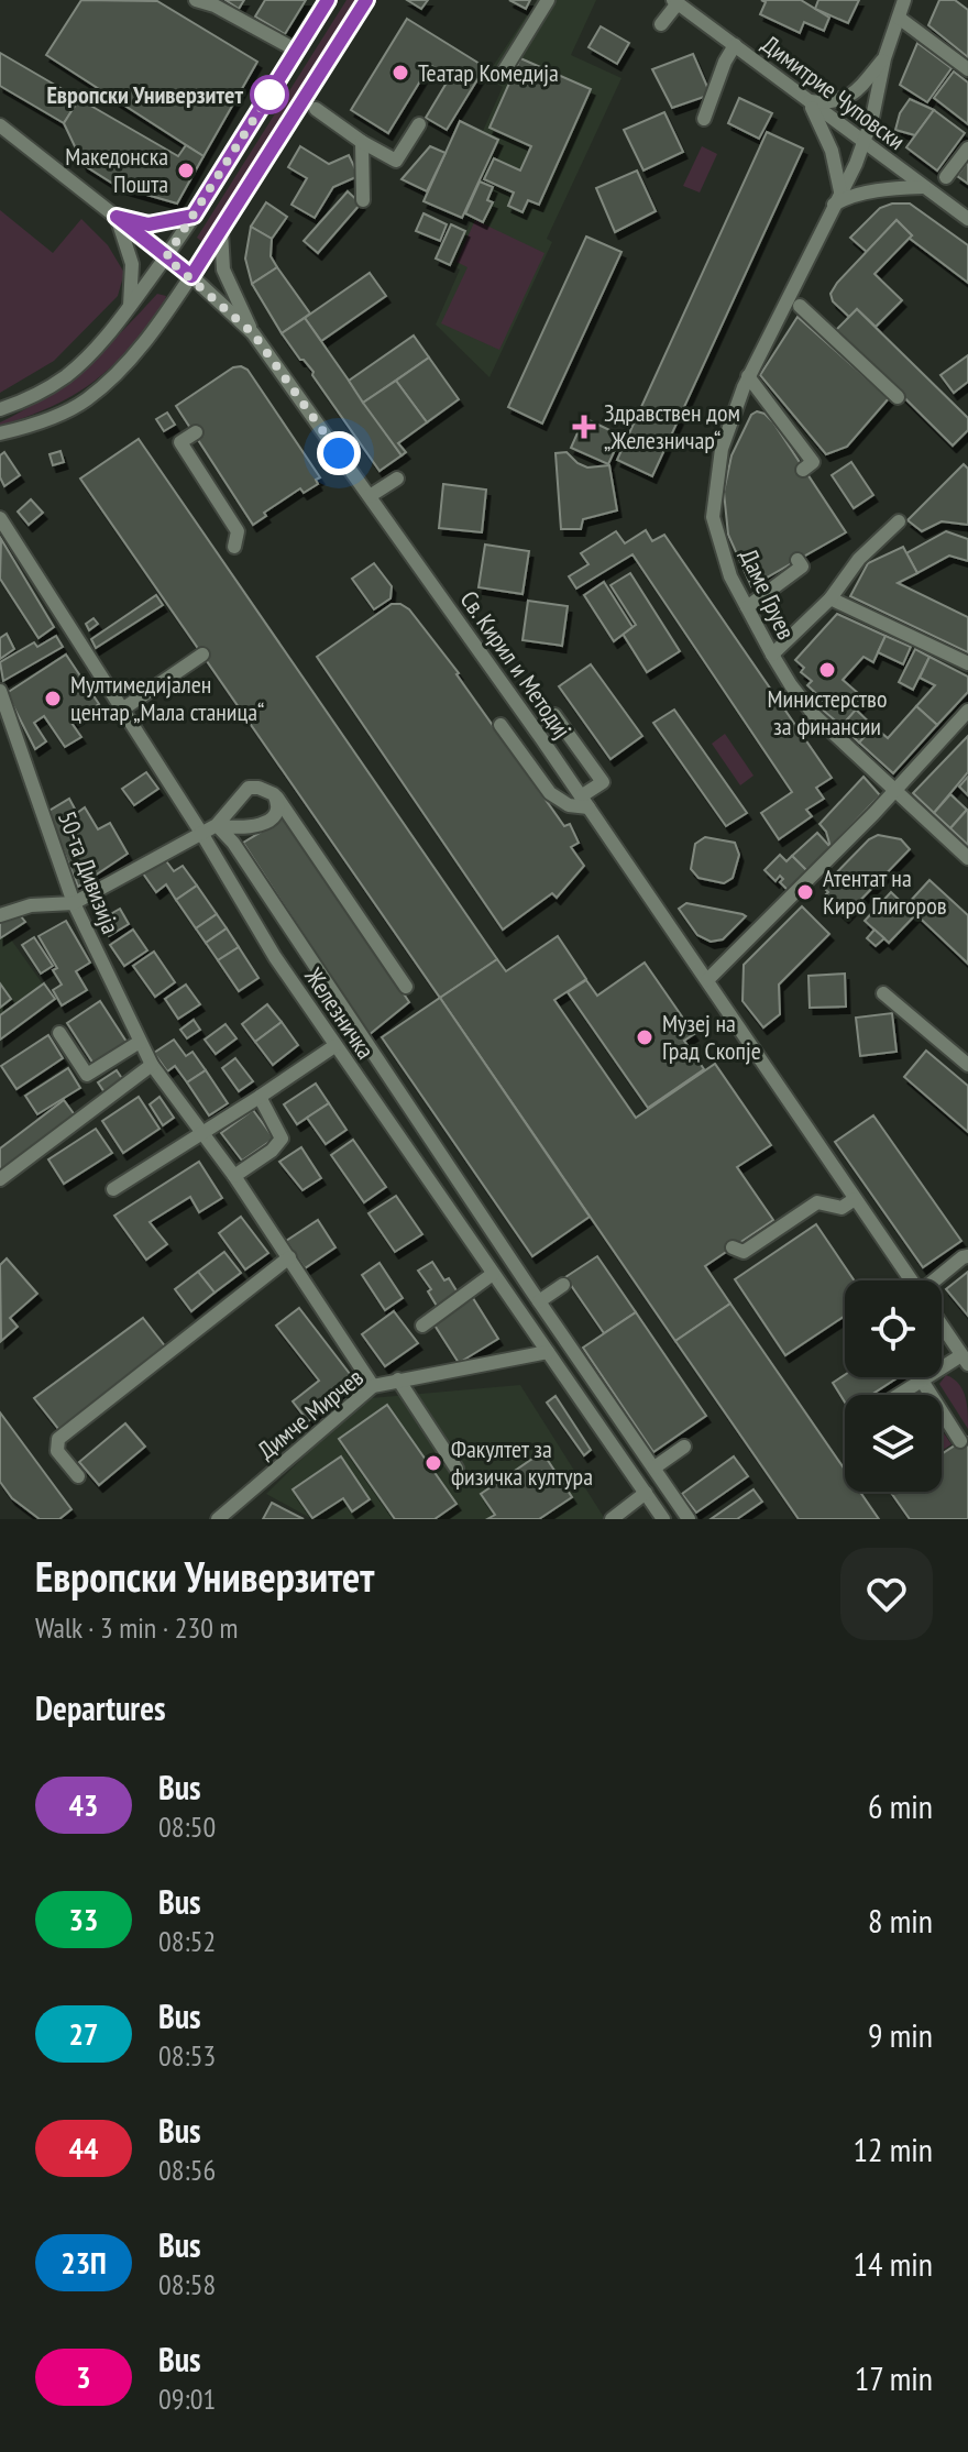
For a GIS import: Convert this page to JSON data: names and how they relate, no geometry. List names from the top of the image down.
{
  "streets": {
    "street": [
      "Димитрие Чуповски",
      "Даме Груев",
      "Св. Кирил и Методиј",
      "50-та Дивизија",
      "Железничка",
      "Димче Мирчев"
    ]
  },
  "crossings": [
    ["Димитрие Чуповски", "Даме Груев"],
    ["50-та Дивизија", "Димче Мирчев"],
    ["Железничка", "Димче Мирчев"]
  ],
  "places": {
    "other": [
      "Театар Комедија",
      "Европски Универзитет",
      "Македонска Пошта",
      "Министерство за финансии",
      "Мултимедијален центар „Мала станица“",
      "Атентат на Киро Глигоров",
      "Музеј на Град Скопје",
      "Факултет за физичка култура"
    ],
    "health": ["Здравствен дом „Железничар“"]
  },
  "lines": ["bus line 43"],
  "page": {
    "heading": [
      ["Европски Универзитет", "Walk · 3 min · 230 m"],
      "Departures"
    ],
    "list": [
      {
        "mark": "43",
        "name": "Bus",
        "note": "08:50",
        "value": "6 min"
      },
      {
        "mark": "33",
        "name": "Bus",
        "note": "08:52",
        "value": "8 min"
      },
      {
        "mark": "27",
        "name": "Bus",
        "note": "08:53",
        "value": "9 min"
      },
      {
        "mark": "44",
        "name": "Bus",
        "note": "08:56",
        "value": "12 min"
      },
      {
        "mark": "23П",
        "name": "Bus",
        "note": "08:58",
        "value": "14 min"
      },
      {
        "mark": "3",
        "name": "Bus",
        "note": "09:01",
        "value": "17 min"
      }
    ]
  }
}
